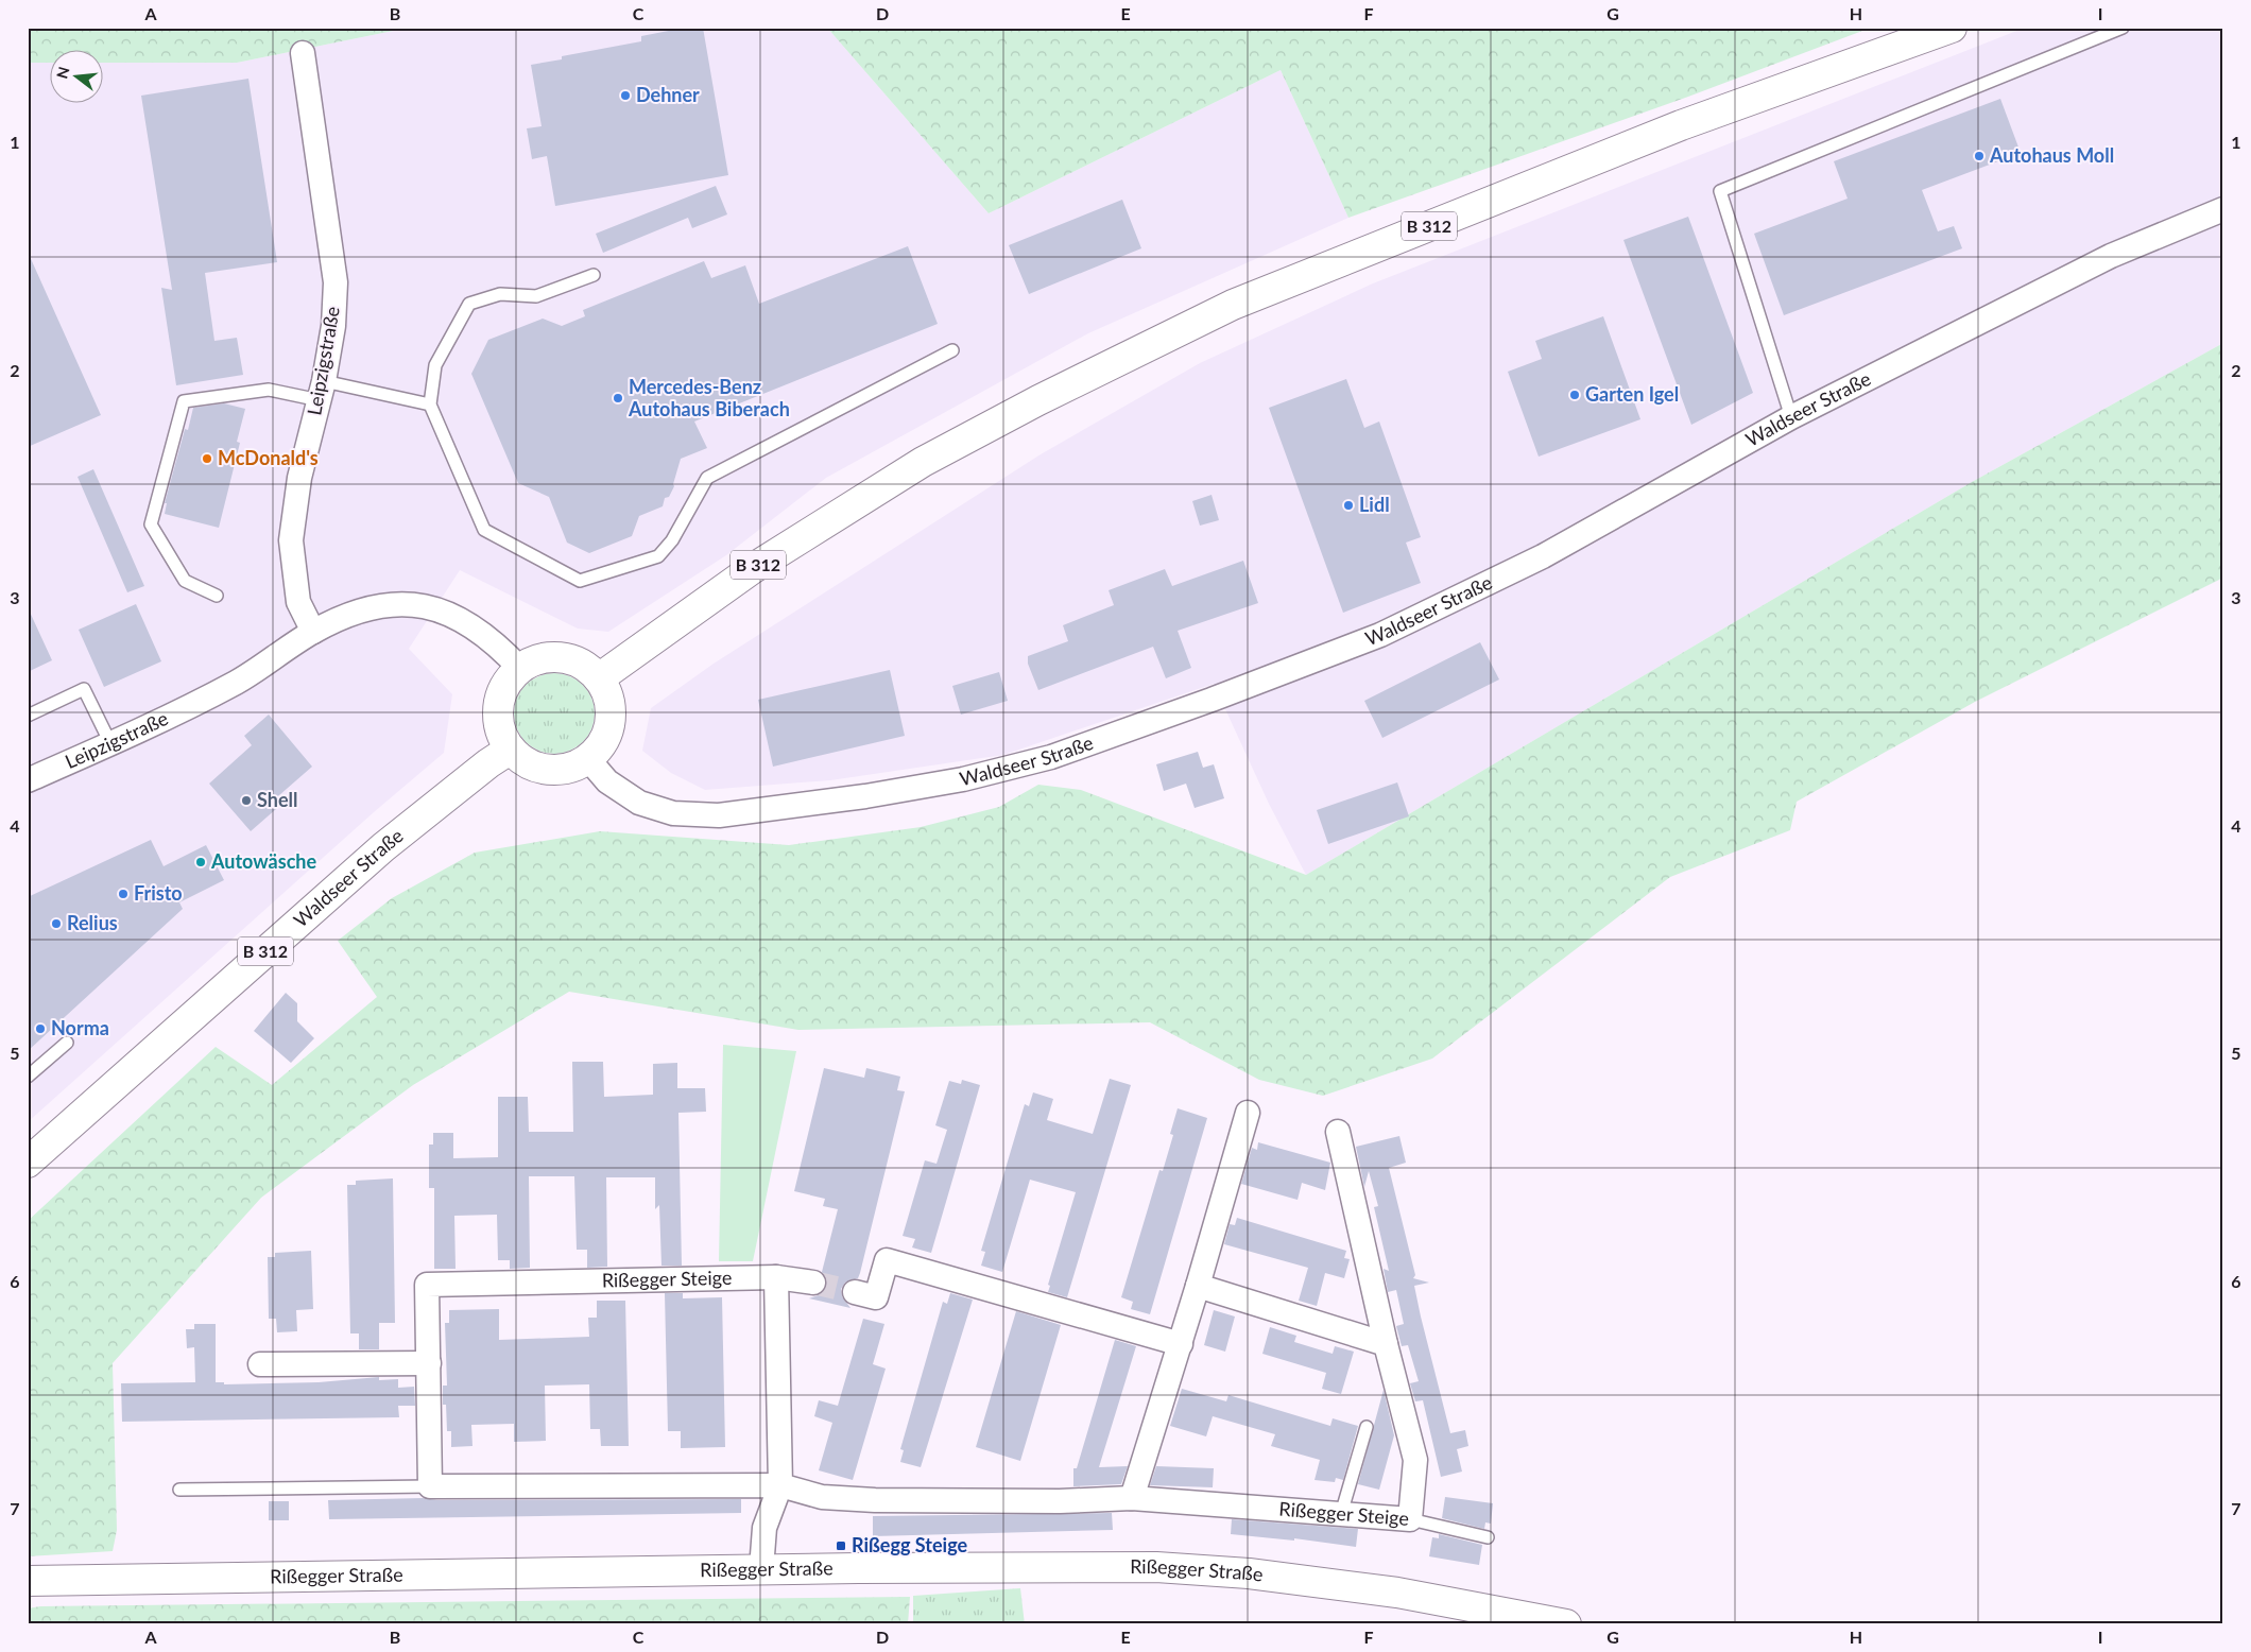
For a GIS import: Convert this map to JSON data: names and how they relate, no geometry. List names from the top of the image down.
{
  "streets": {
    "main road": ["B 312", "Waldseer Straße", "Rißegger Straße"],
    "street": ["Leipzigstraße", "Rißegger Steige"]
  },
  "crossings": [
    ["B 312", "Leipzigstraße"],
    ["B 312", "Waldseer Straße"],
    ["Leipzigstraße", "Waldseer Straße"]
  ],
  "places": {
    "other": [
      "Dehner",
      "Autohaus Moll",
      "Garten Igel",
      "Mercedes-Benz Autohaus Biberach",
      "McDonald's",
      "Lidl",
      "Shell",
      "Autowäsche",
      "Fristo",
      "Relius",
      "Norma"
    ],
    "transit": ["Rißegg Steige"]
  },
  "north": "left",
  "grid": {
    "columns": [
      "A",
      "B",
      "C",
      "D",
      "E",
      "F",
      "G",
      "H",
      "I"
    ],
    "rows": [
      "1",
      "2",
      "3",
      "4",
      "5",
      "6",
      "7"
    ]
  }
}
